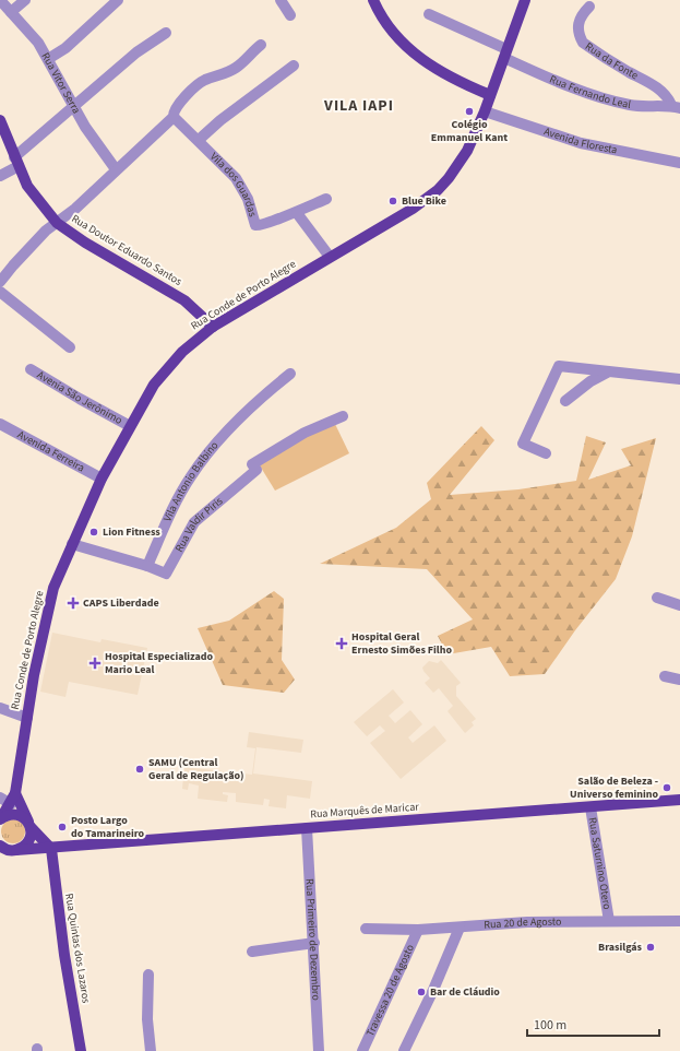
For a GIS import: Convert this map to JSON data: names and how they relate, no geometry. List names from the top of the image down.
{
  "streets": {
    "main road": [
      "Rua Doutor Eduardo Santos",
      "Rua Conde de Porto Alegre",
      "Rua Marquês de Maricar",
      "Rua Quintas dos Lazaros"
    ],
    "street": [
      "Rua da Fonte",
      "Rua Vitor Serra",
      "Rua Fernando Leal",
      "Avenida Floresta",
      "Vila dos Guardas",
      "Avenia São Jerônimo",
      "Avenida Ferreira",
      "Vila Antonio Balbino",
      "Rua Valdir Piris",
      "Rua Saturnino Otero",
      "Rua 20 de Agosto",
      "Rua Primeiro de Dezembro",
      "Travessa 20 de Agosto"
    ]
  },
  "crossings": [
    ["Rua da Fonte", "Rua Fernando Leal"],
    ["Rua Fernando Leal", "Rua Conde de Porto Alegre"],
    ["Avenida Floresta", "Rua Conde de Porto Alegre"],
    ["Rua Doutor Eduardo Santos", "Rua Conde de Porto Alegre"],
    ["Rua Conde de Porto Alegre", "Avenia São Jerônimo"],
    ["Rua Conde de Porto Alegre", "Avenida Ferreira"],
    ["Vila Antonio Balbino", "Rua Valdir Piris"],
    ["Rua Marquês de Maricar", "Rua Saturnino Otero"],
    ["Rua Marquês de Maricar", "Rua Primeiro de Dezembro"],
    ["Rua Marquês de Maricar", "Rua Quintas dos Lazaros"],
    ["Rua Saturnino Otero", "Rua 20 de Agosto"],
    ["Rua 20 de Agosto", "Travessa 20 de Agosto"]
  ],
  "districts": ["VILA IAPI"],
  "places": {
    "other": [
      "Colégio Emmanuel Kant",
      "Blue Bike",
      "Lion Fitness",
      "SAMU (Central Geral de Regulação)",
      "Salão de Beleza - Universo feminino",
      "Posto Largo do Tamarineiro",
      "Brasilgás",
      "Bar de Cláudio"
    ],
    "health": ["CAPS Liberdade", "Hospital Geral Ernesto Simões Filho", "Hospital Especializado Mario Leal"]
  },
  "scale_bar": "100 m"
}
